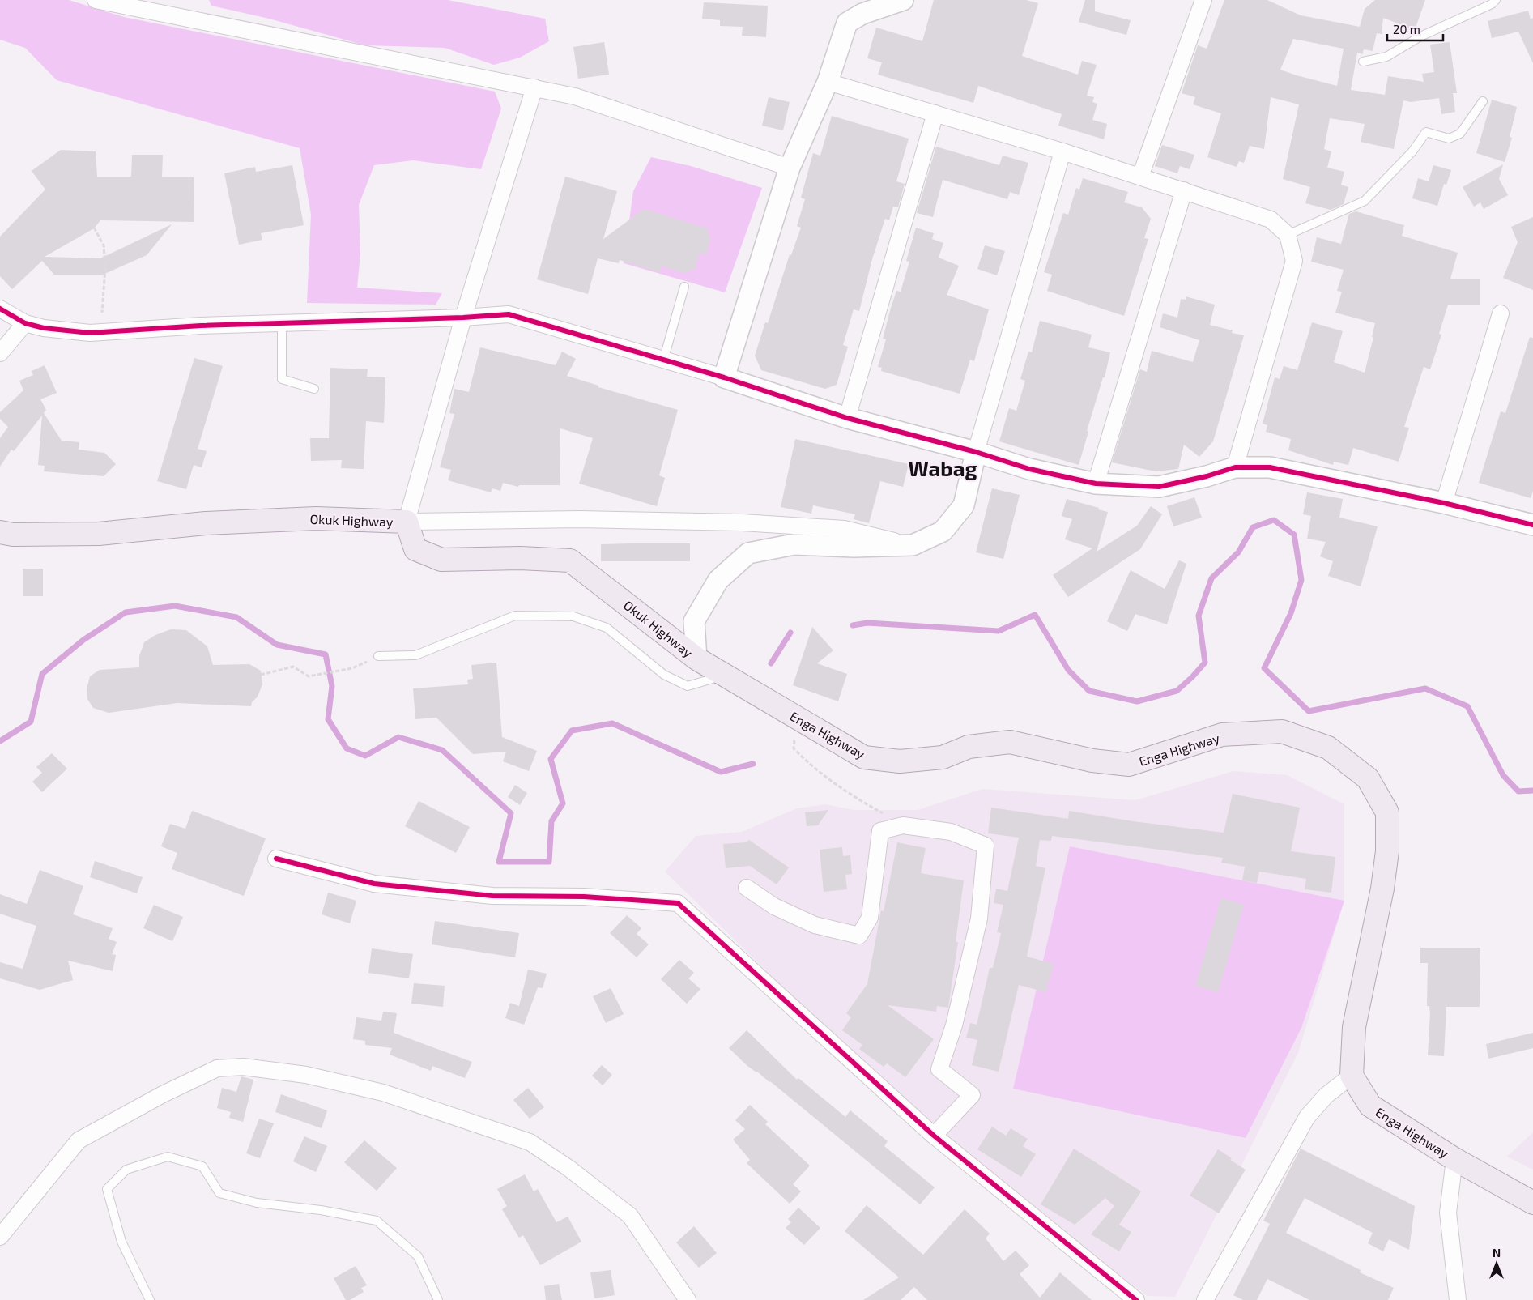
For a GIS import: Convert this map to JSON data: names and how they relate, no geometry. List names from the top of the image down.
{
  "streets": {
    "main road": ["Okuk Highway", "Enga Highway"]
  },
  "crossings": [
    ["Okuk Highway", "Enga Highway"]
  ],
  "districts": ["Wabag"],
  "scale_bar": "20 m",
  "north": "top"
}
